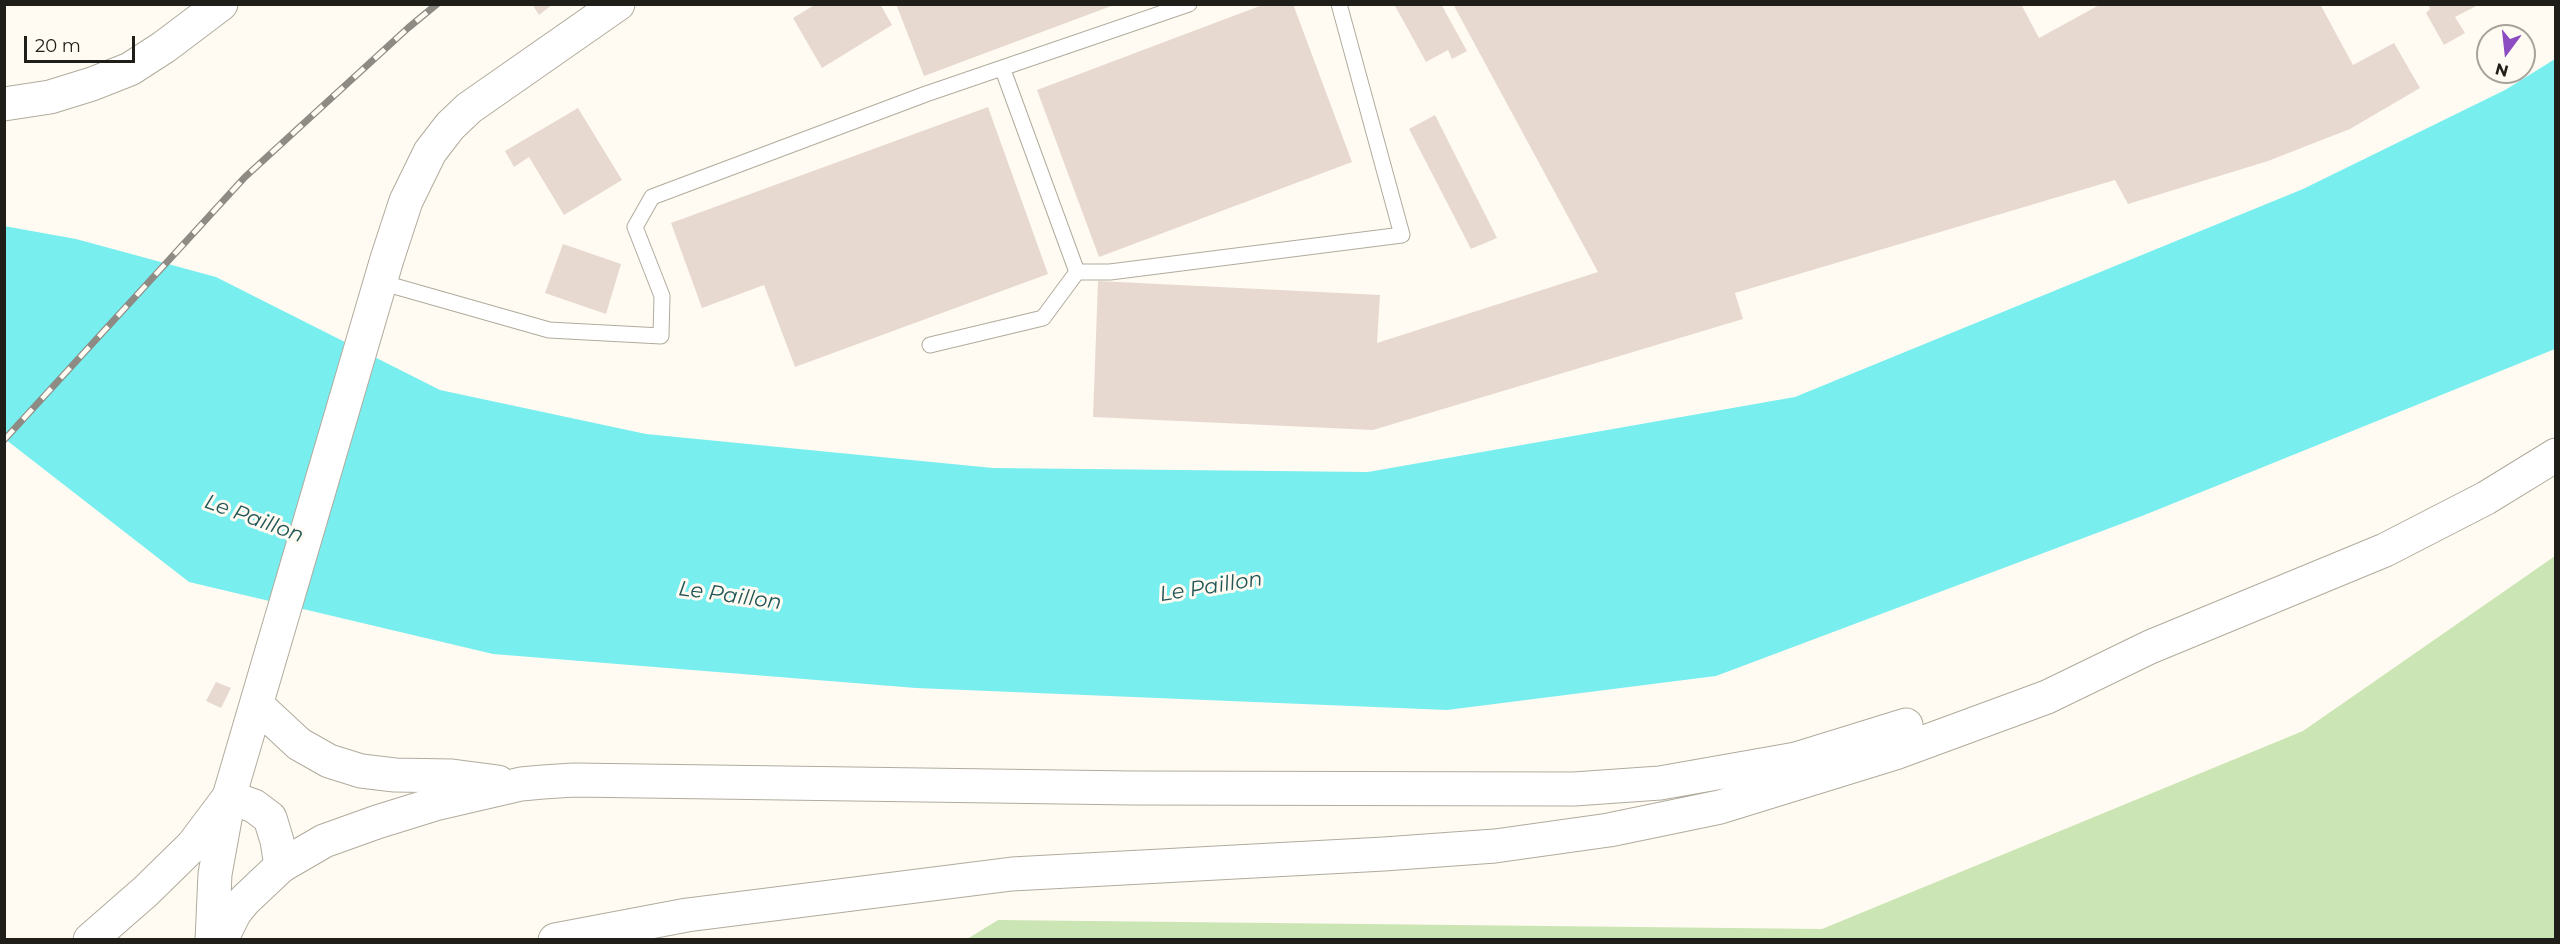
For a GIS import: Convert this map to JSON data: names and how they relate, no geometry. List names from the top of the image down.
{
  "water": ["Le Paillon"],
  "scale_bar": "20 m",
  "north": "bottom"
}
